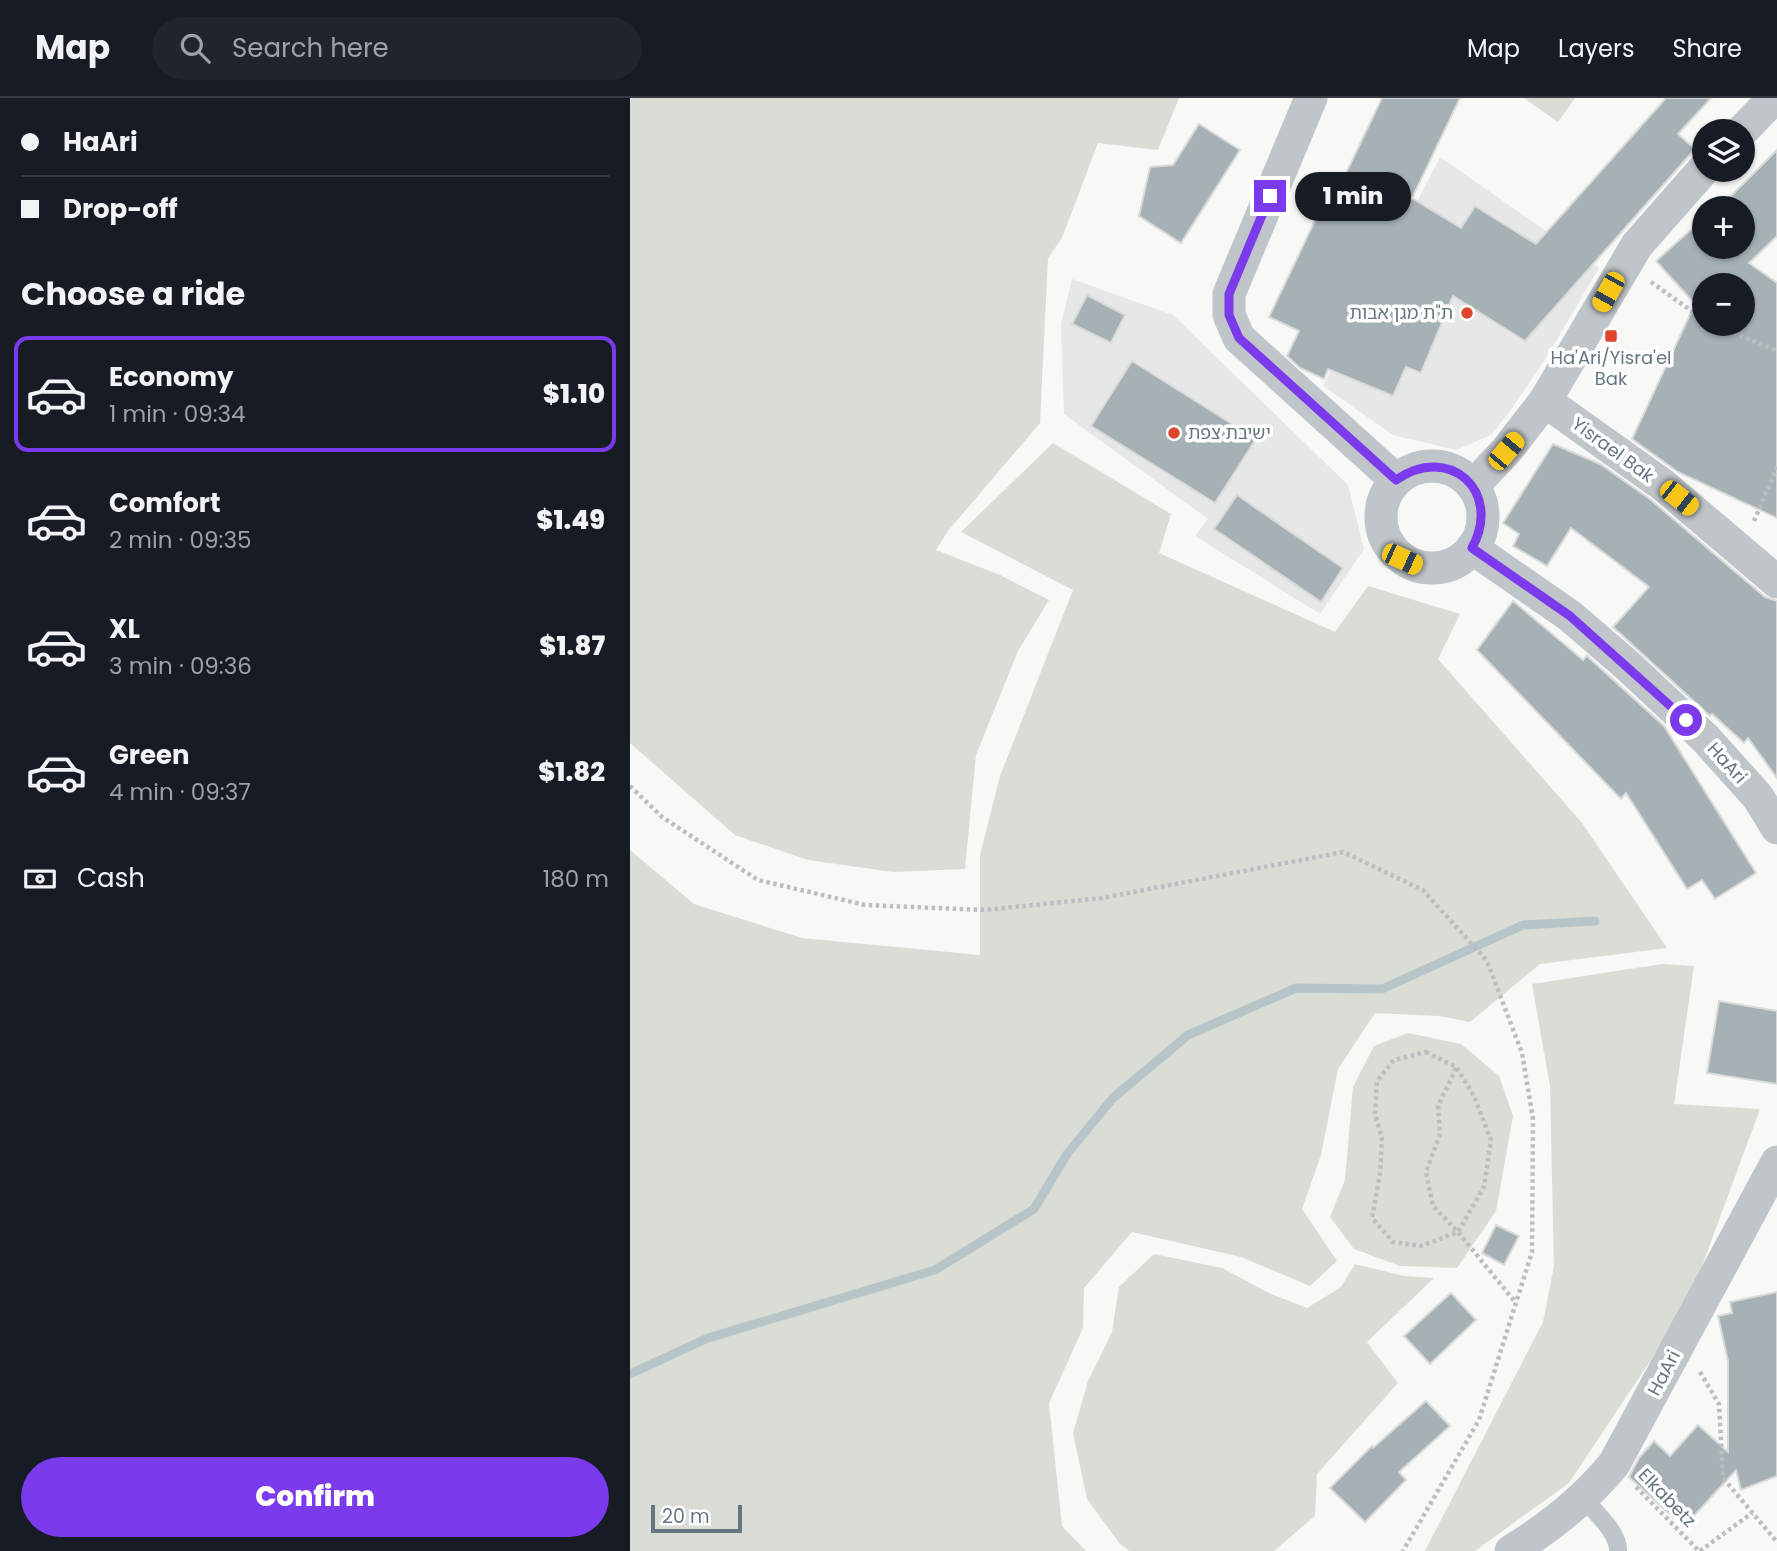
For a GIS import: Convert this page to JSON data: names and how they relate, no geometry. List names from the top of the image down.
{
  "streets": {
    "street": ["Yisrael Bak", "HaAri"],
    "path": ["Elkabetz"]
  },
  "crossings": [
    ["HaAri", "Elkabetz"]
  ],
  "places": {
    "other": ["ת\"ת מגן אבות", "ישיבת צפת"],
    "transit": ["Ha'Ari/Yisra'el Bak"]
  },
  "scale_bar": "20 m",
  "page": {
    "header": "Map",
    "search": "Search here",
    "nav": ["Map", "Layers", "Share"],
    "banner": ["HaAri", "Drop-off"],
    "map_buttons": ["+", "−"],
    "bubble": "1 min",
    "heading": "Choose a ride",
    "list": [
      {
        "name": "Economy",
        "note": "1 min · 09:34",
        "value": "$1.10"
      },
      {
        "name": "Comfort",
        "note": "2 min · 09:35",
        "value": "$1.49"
      },
      {
        "name": "XL",
        "note": "3 min · 09:36",
        "value": "$1.87"
      },
      {
        "name": "Green",
        "note": "4 min · 09:37",
        "value": "$1.82"
      }
    ],
    "pay": ["Cash", "180 m"],
    "buttons": "Confirm",
    "scale": "20 m"
  }
}
